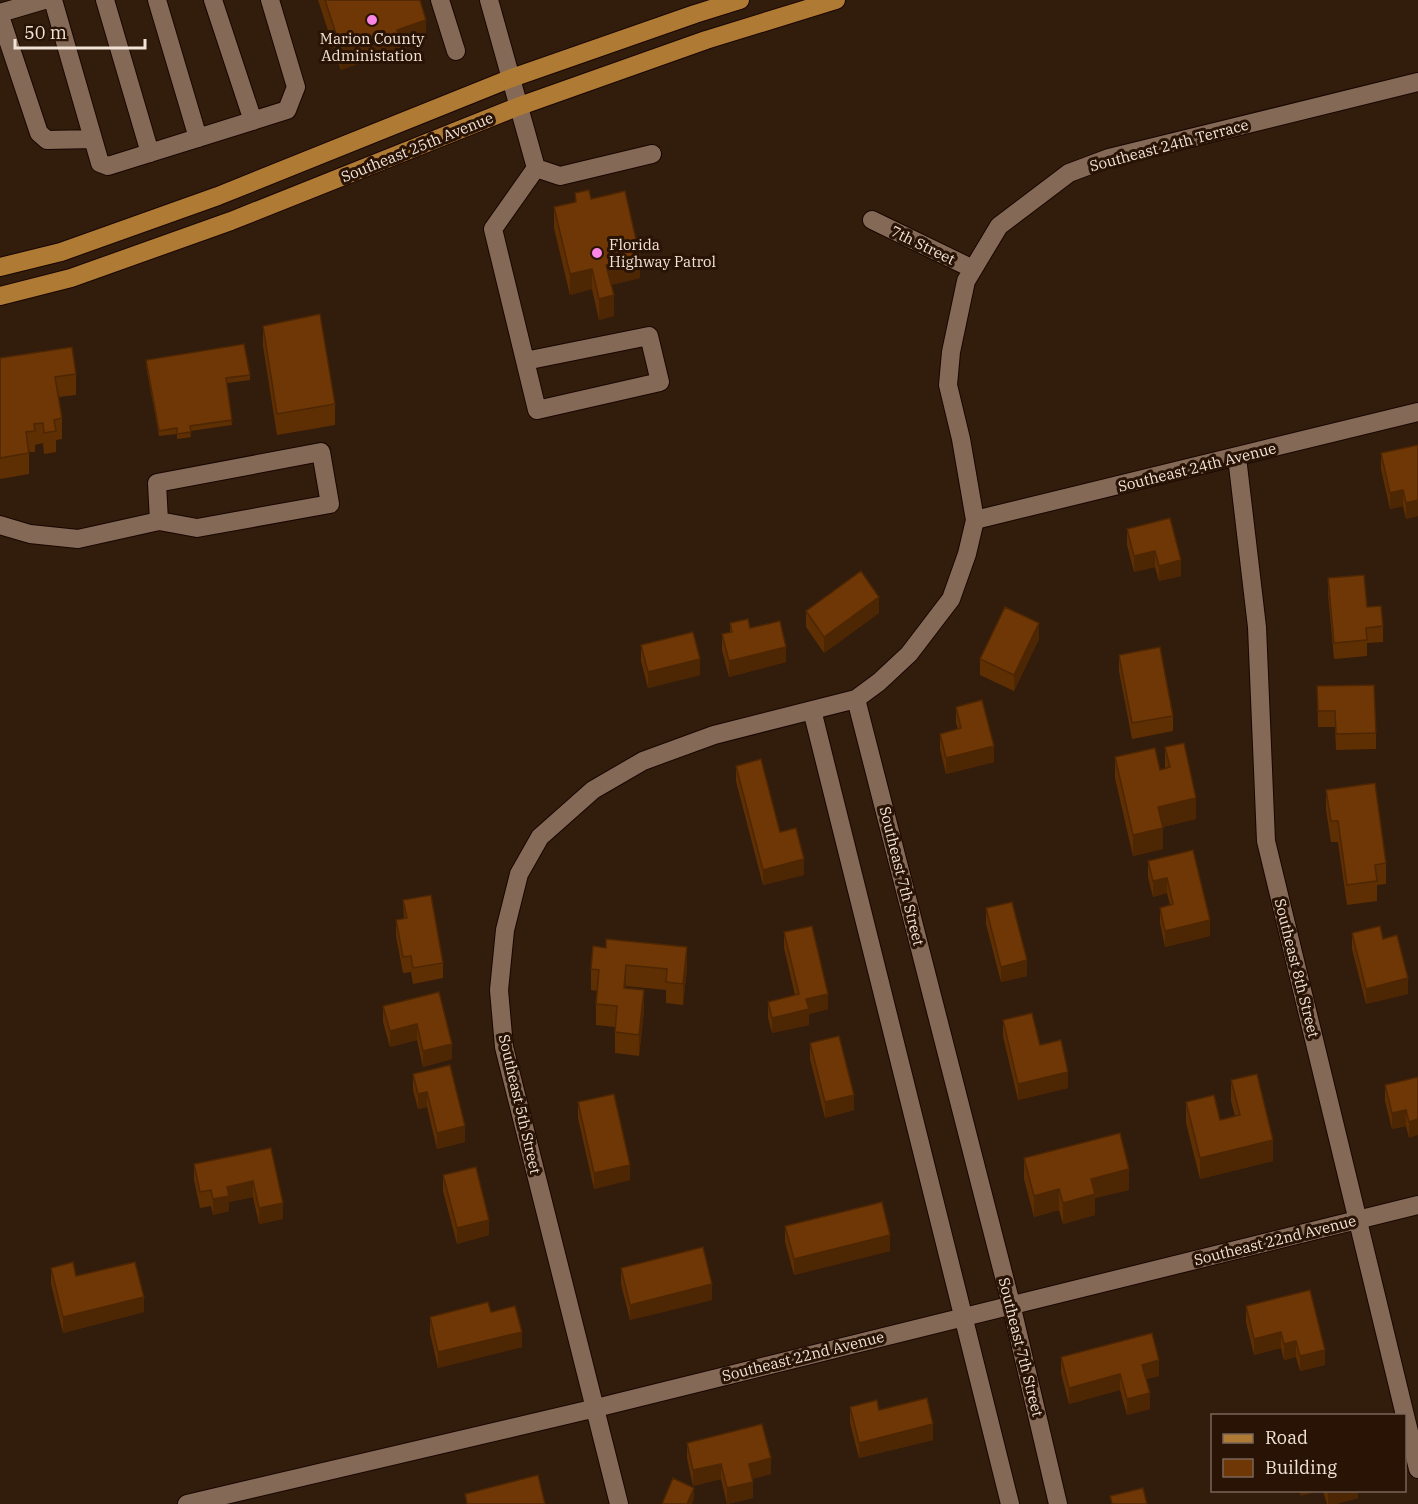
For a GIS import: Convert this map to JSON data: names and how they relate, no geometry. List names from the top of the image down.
{
  "streets": {
    "main road": ["Southeast 25th Avenue"],
    "street": [
      "Southeast 24th Terrace",
      "7th Street",
      "Southeast 24th Avenue",
      "Southeast 7th Street",
      "Southeast 8th Street",
      "Southeast 5th Street",
      "Southeast 22nd Avenue"
    ]
  },
  "crossings": [
    ["Southeast 24th Terrace", "7th Street"],
    ["Southeast 24th Avenue", "Southeast 8th Street"],
    ["Southeast 7th Street", "Southeast 5th Street"],
    ["Southeast 7th Street", "Southeast 22nd Avenue"],
    ["Southeast 8th Street", "Southeast 22nd Avenue"],
    ["Southeast 5th Street", "Southeast 22nd Avenue"]
  ],
  "places": ["Marion County Administation", "Florida Highway Patrol"],
  "legend": ["Road", "Building"],
  "scale_bar": "50 m"
}
